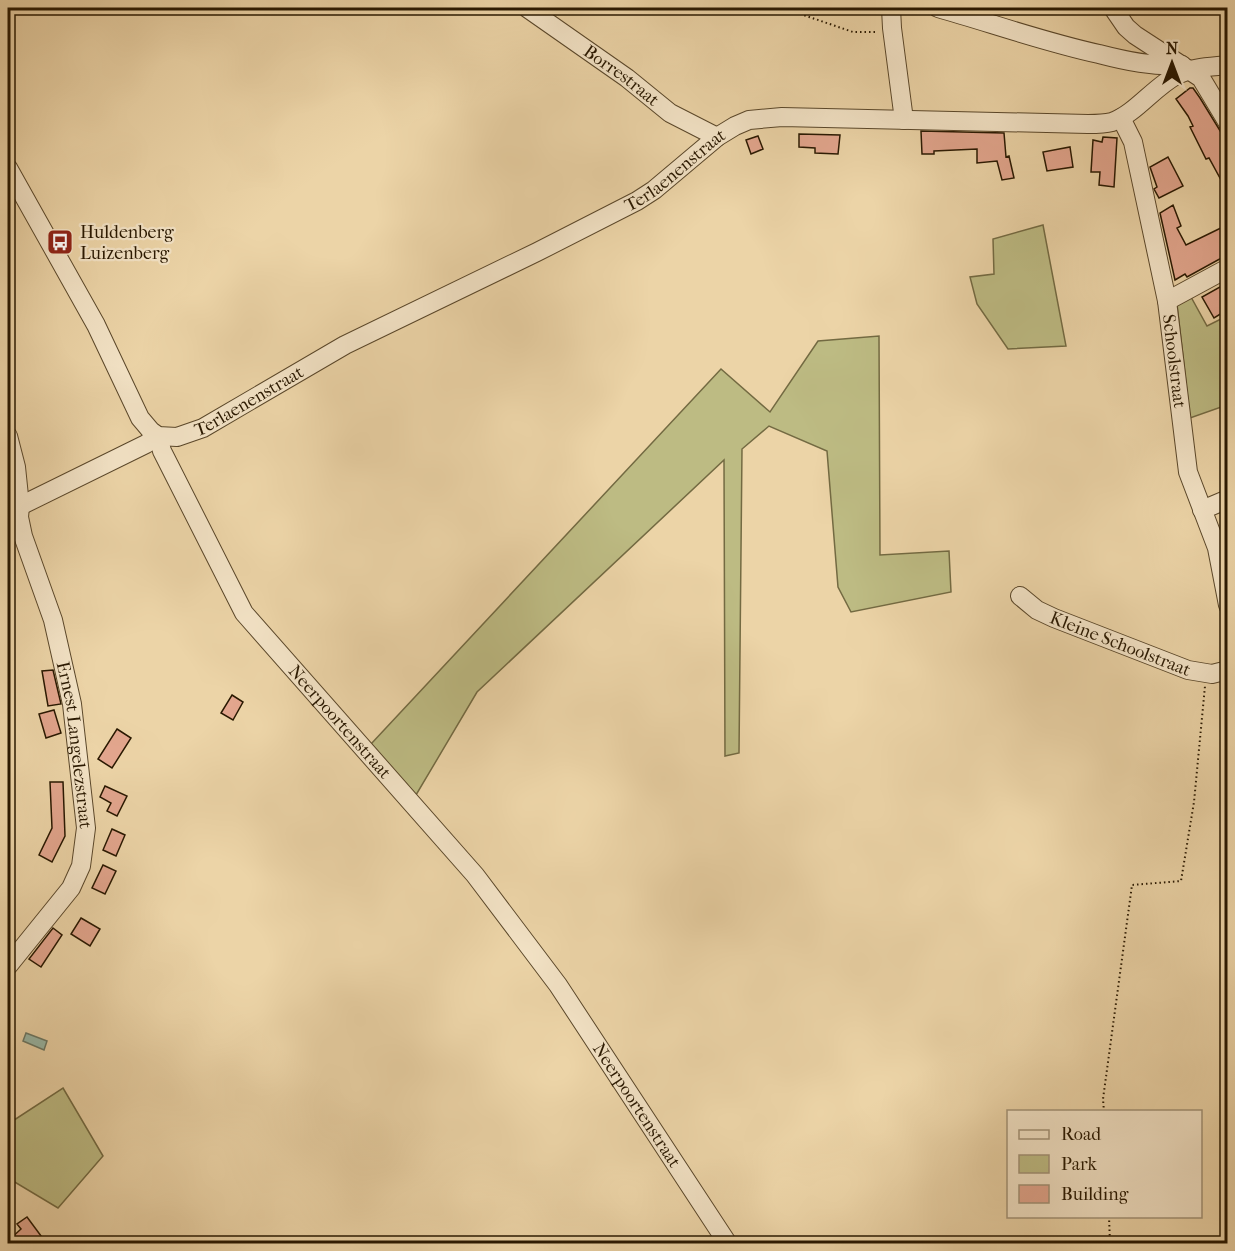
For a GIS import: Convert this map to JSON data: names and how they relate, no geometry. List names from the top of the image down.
{
  "streets": {
    "street": [
      "Borrestraat",
      "Terlaenenstraat",
      "Schoolstraat",
      "Kleine Schoolstraat",
      "Neerpoortenstraat",
      "Ernest Langelezstraat"
    ]
  },
  "crossings": [
    ["Borrestraat", "Terlaenenstraat"],
    ["Terlaenenstraat", "Schoolstraat"],
    ["Terlaenenstraat", "Neerpoortenstraat"]
  ],
  "places": {
    "bus stop": ["Huldenberg Luizenberg"]
  },
  "legend": ["Road", "Park", "Building"],
  "north": "top"
}
